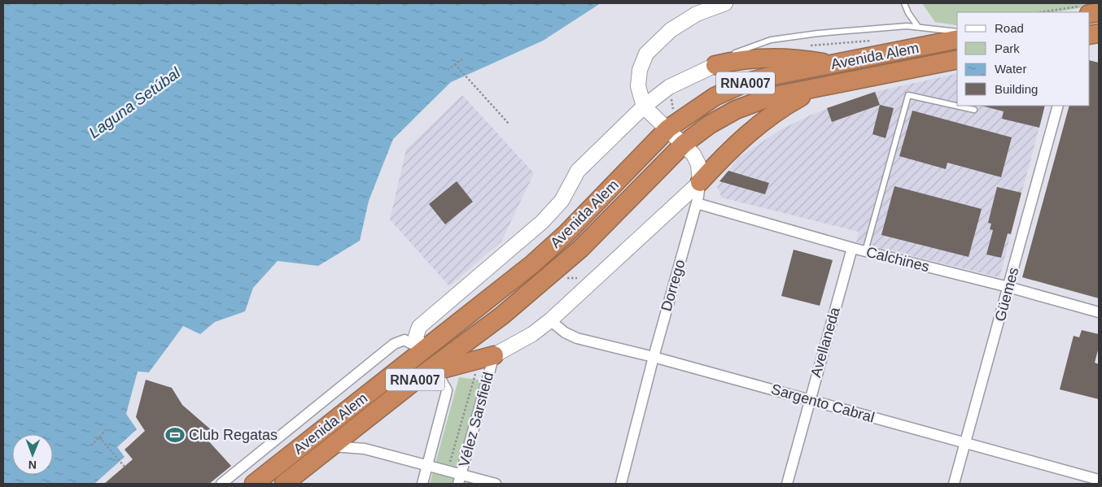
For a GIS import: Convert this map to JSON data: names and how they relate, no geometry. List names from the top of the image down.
{
  "streets": {
    "highway": ["Avenida Alem", "RNA007"],
    "street": [
      "Calchines",
      "Dorrego",
      "Güemes",
      "Avellaneda",
      "Sargento Cabral",
      "Vélez Sarsfield"
    ]
  },
  "crossings": [
    ["Avenida Alem", "Dorrego"],
    ["Calchines", "Dorrego"],
    ["Calchines", "Güemes"],
    ["Calchines", "Avellaneda"],
    ["Dorrego", "Sargento Cabral"],
    ["Güemes", "Sargento Cabral"],
    ["Avellaneda", "Sargento Cabral"]
  ],
  "water": ["Laguna Setúbal"],
  "places": {
    "sports": ["Club Regatas"]
  },
  "legend": [
    "Road",
    "Park",
    "Water",
    "Building"
  ],
  "north": "bottom"
}
